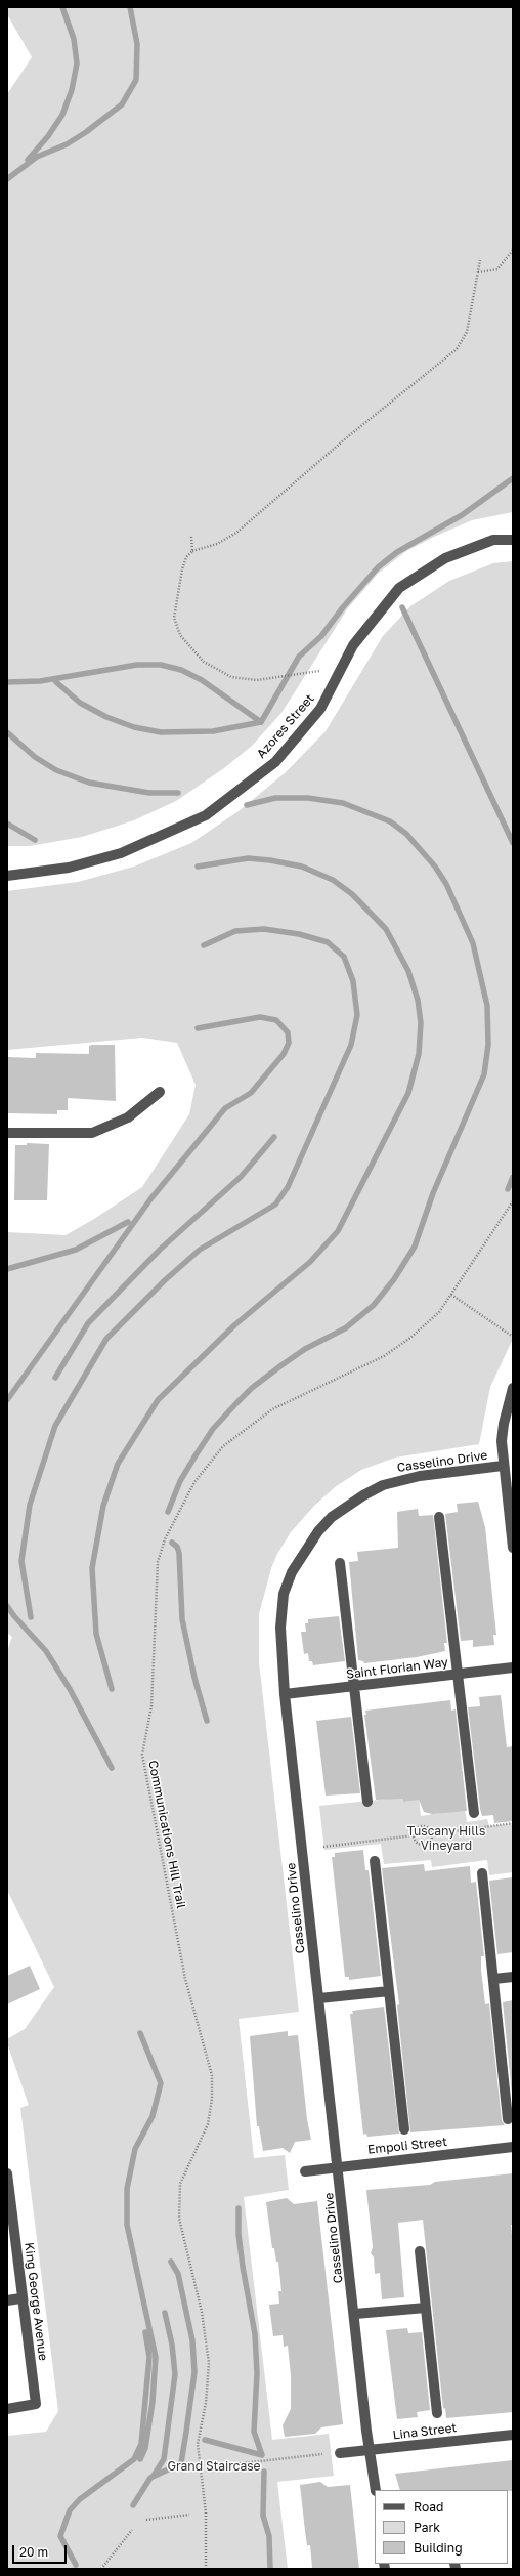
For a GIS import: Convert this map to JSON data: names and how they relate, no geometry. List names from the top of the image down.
{
  "streets": {
    "street": [
      "Azores Street",
      "Casselino Drive",
      "Saint Florian Way",
      "Empoli Street",
      "King George Avenue",
      "Lina Street"
    ],
    "path": ["Communications Hill Trail"]
  },
  "crossings": [
    ["Casselino Drive", "Saint Florian Way"],
    ["Casselino Drive", "Empoli Street"],
    ["Casselino Drive", "Lina Street"]
  ],
  "parks": ["Tuscany Hills Vineyard", "Grand Staircase"],
  "legend": ["Road", "Park", "Building"],
  "scale_bar": "20 m"
}
